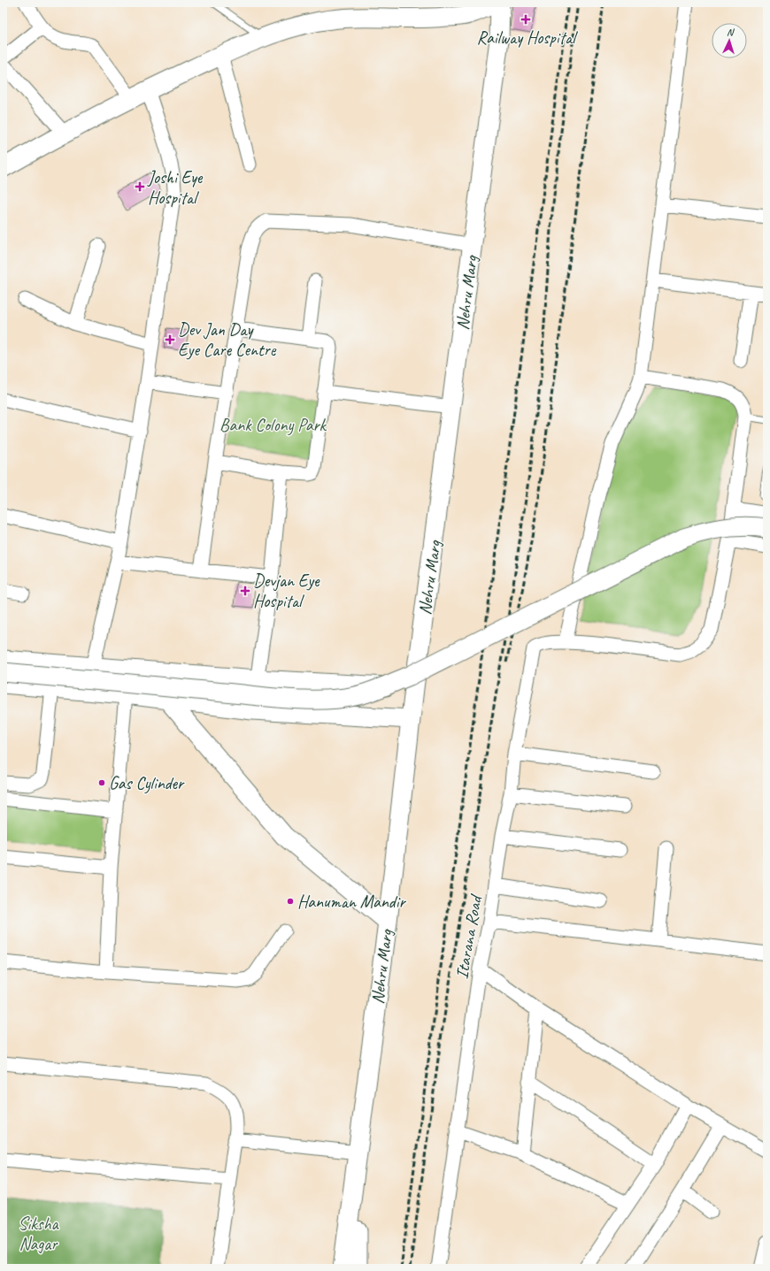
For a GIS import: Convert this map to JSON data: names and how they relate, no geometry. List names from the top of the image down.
{
  "streets": {
    "street": ["Nehru Marg", "Itarana Road"]
  },
  "parks": ["Bank Colony Park", "Siksha Nagar"],
  "places": {
    "health": [
      "Railway Hospital",
      "Joshi Eye Hospital",
      "Dev Jan Day Eye Care Centre",
      "Devjan Eye Hospital"
    ],
    "other": ["Gas Cylinder", "Hanuman Mandir"]
  },
  "north": "top"
}
